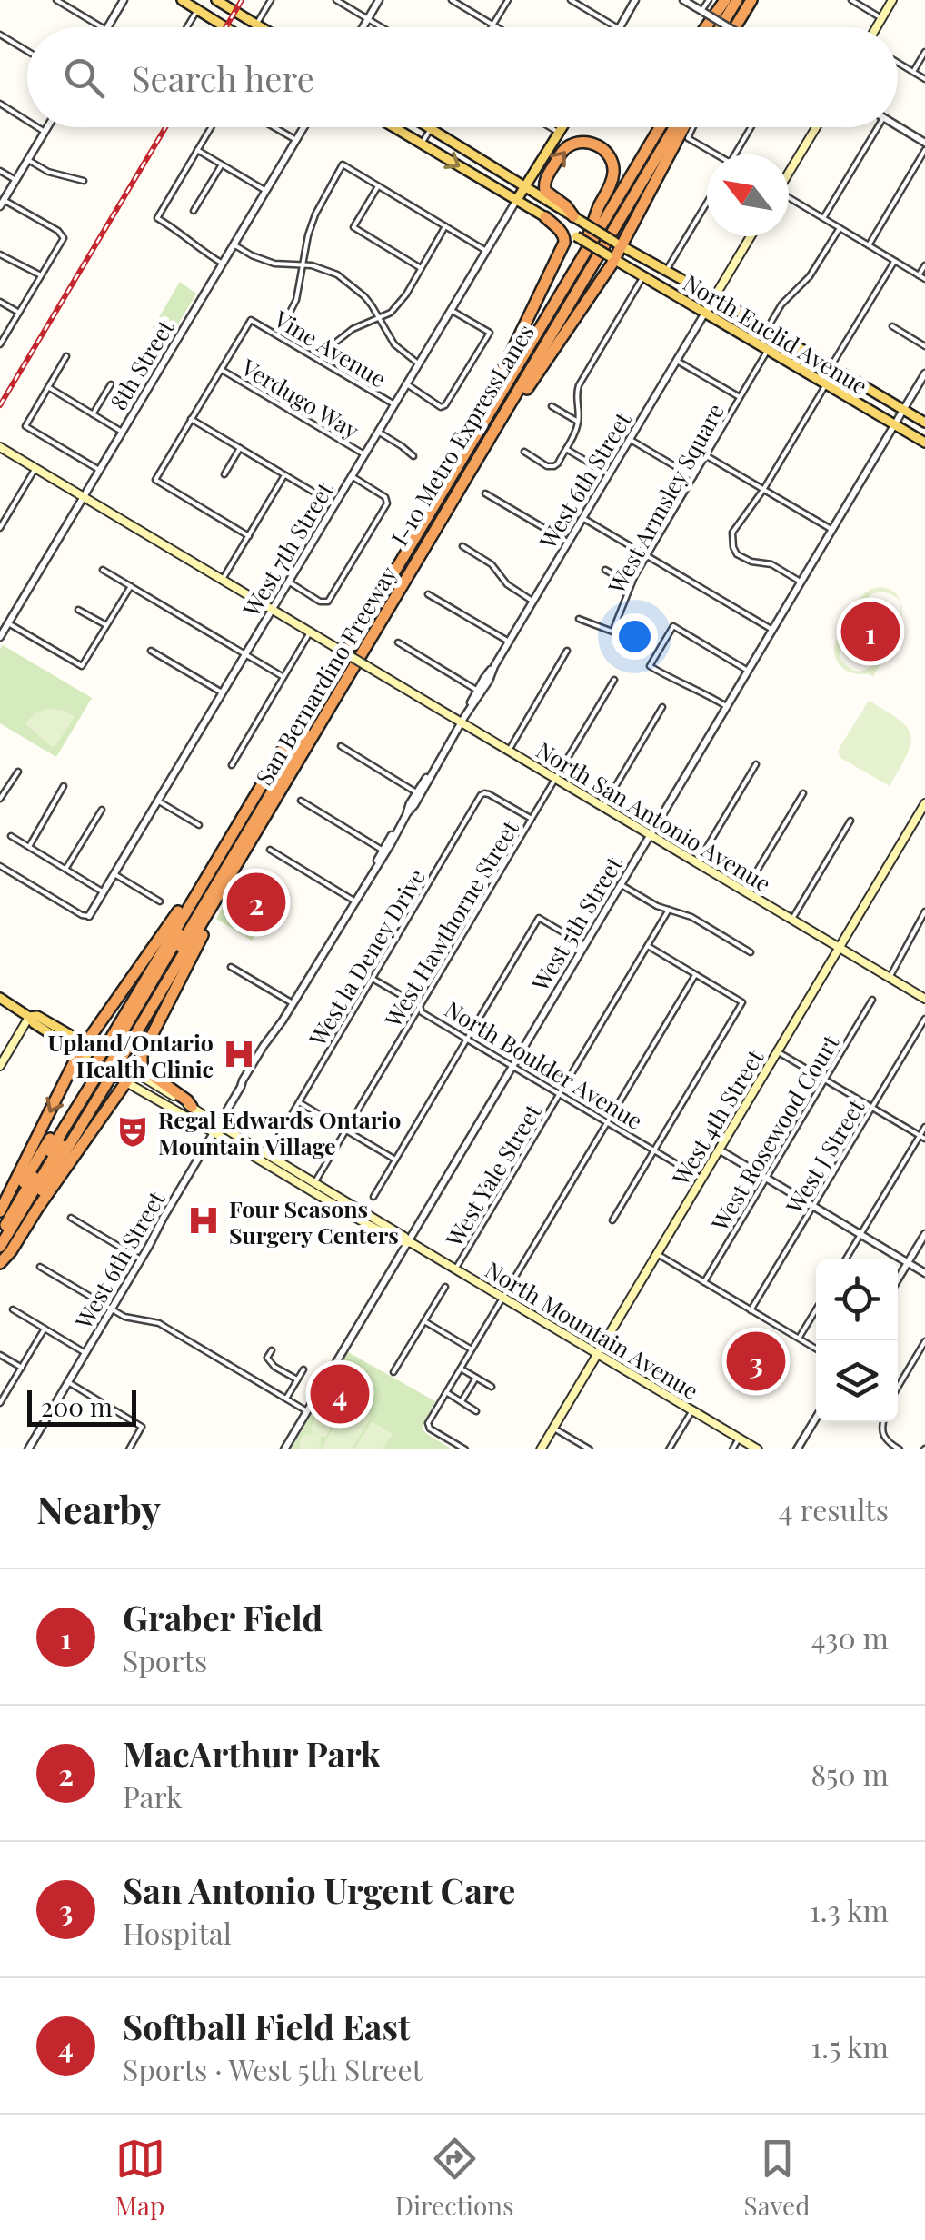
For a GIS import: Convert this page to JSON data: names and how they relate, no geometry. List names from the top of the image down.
{
  "streets": {
    "highway": ["I-10 Metro ExpressLanes", "San Bernardino Freeway"],
    "main road": [
      "North Euclid Avenue",
      "North San Antonio Avenue",
      "West 4th Street",
      "North Mountain Avenue"
    ],
    "street": [
      "Vine Avenue",
      "8th Street",
      "Verdugo Way",
      "West 6th Street",
      "West Armsley Square",
      "West 7th Street",
      "West Hawthorne Street",
      "West 5th Street",
      "West la Deney Drive",
      "North Boulder Avenue",
      "West Rosewood Court",
      "West J Street",
      "West Yale Street"
    ]
  },
  "crossings": [
    ["North Euclid Avenue", "West 6th Street"],
    ["North Euclid Avenue", "West Armsley Square"],
    ["North Euclid Avenue", "West 7th Street"],
    ["North Euclid Avenue", "San Bernardino Freeway"],
    ["North Euclid Avenue", "West 5th Street"],
    ["Vine Avenue", "Verdugo Way"],
    ["Vine Avenue", "West 7th Street"],
    ["8th Street", "North San Antonio Avenue"],
    ["Verdugo Way", "West 7th Street"],
    ["I-10 Metro ExpressLanes", "San Bernardino Freeway"],
    ["West 6th Street", "North San Antonio Avenue"],
    ["West 6th Street", "North Mountain Avenue"],
    ["West 7th Street", "North San Antonio Avenue"],
    ["North San Antonio Avenue", "West Hawthorne Street"],
    ["North San Antonio Avenue", "West 5th Street"],
    ["North San Antonio Avenue", "West 4th Street"],
    ["West Hawthorne Street", "West la Deney Drive"],
    ["West Hawthorne Street", "North Boulder Avenue"],
    ["West Hawthorne Street", "North Mountain Avenue"],
    ["West 5th Street", "North Boulder Avenue"],
    ["West 5th Street", "North Mountain Avenue"],
    ["West la Deney Drive", "North Boulder Avenue"],
    ["North Boulder Avenue", "West 4th Street"],
    ["North Boulder Avenue", "West Yale Street"],
    ["West 4th Street", "North Mountain Avenue"],
    ["West Yale Street", "North Mountain Avenue"]
  ],
  "places": {
    "hospital": ["Upland/Ontario Health Clinic", "Four Seasons Surgery Centers"],
    "theatre": ["Regal Edwards Ontario Mountain Village"]
  },
  "scale_bar": "200 m",
  "north": "top left",
  "page": {
    "search": "Search here",
    "pins": [
      "1",
      "2",
      "3",
      "4"
    ],
    "scale": "200 m",
    "heading": ["Nearby", "4 results"],
    "list": [
      {
        "mark": "1",
        "name": "Graber Field",
        "note": "Sports",
        "value": "430 m"
      },
      {
        "mark": "2",
        "name": "MacArthur Park",
        "note": "Park",
        "value": "850 m"
      },
      {
        "mark": "3",
        "name": "San Antonio Urgent Care",
        "note": "Hospital",
        "value": "1.3 km"
      },
      {
        "mark": "4",
        "name": "Softball Field East",
        "note": "Sports · West 5th Street",
        "value": "1.5 km"
      }
    ],
    "nav": ["Map", "Directions", "Saved"]
  }
}
